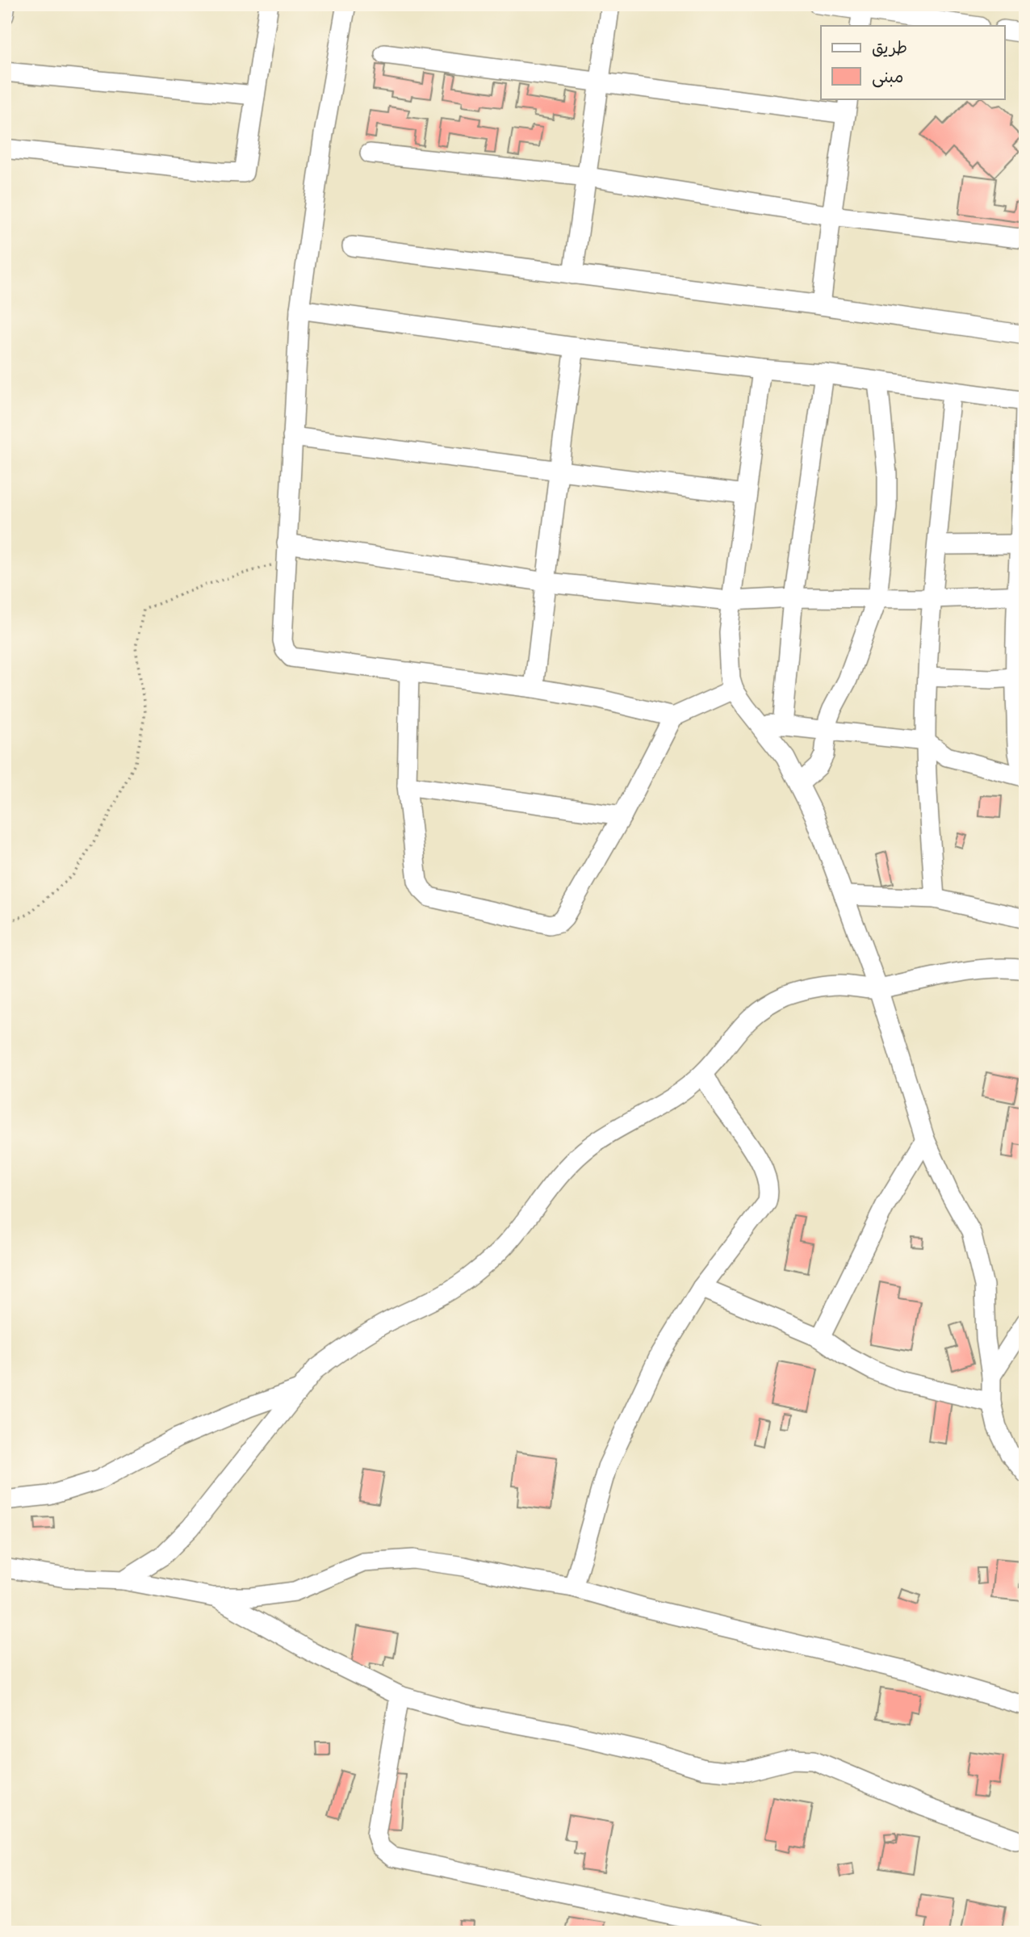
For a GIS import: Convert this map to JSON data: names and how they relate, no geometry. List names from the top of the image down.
{
  "legend": ["طريق", "مبنى"]
}
